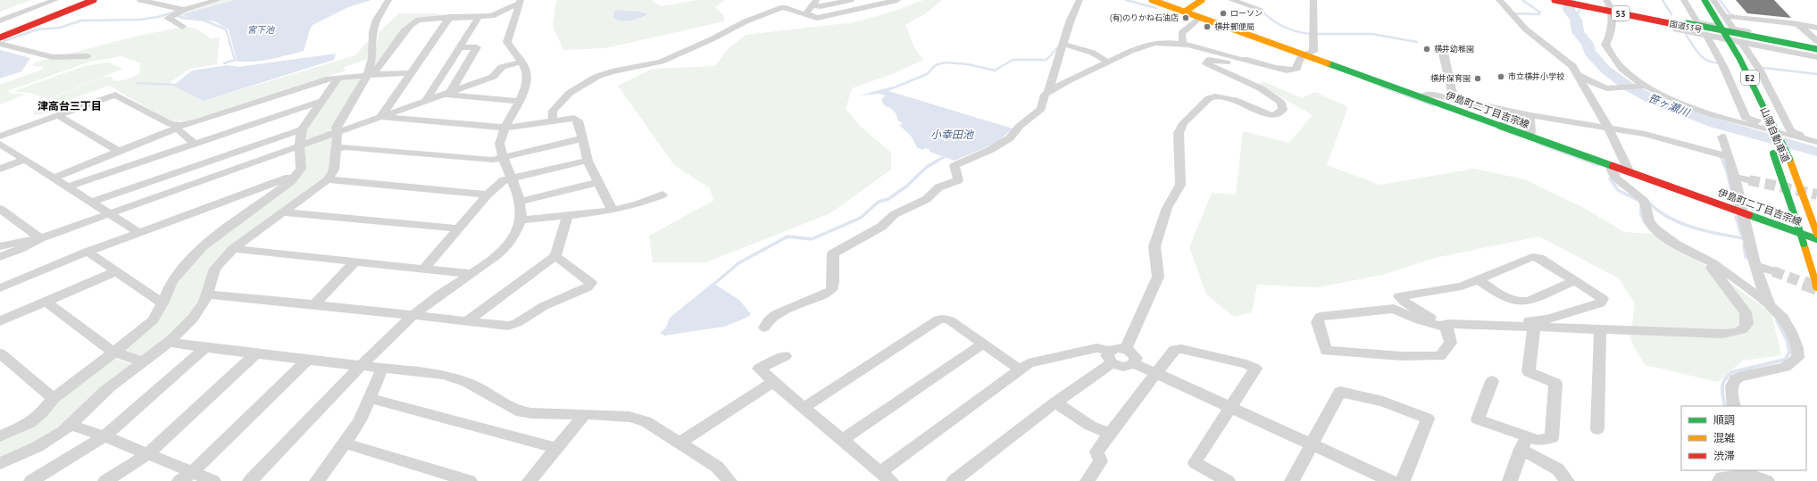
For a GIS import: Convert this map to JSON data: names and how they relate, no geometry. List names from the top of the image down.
{
  "streets": {
    "main road": [
      "53",
      "国道53号",
      "E2",
      "伊島町二丁目吉宗線",
      "山陽自動車道"
    ]
  },
  "districts": ["津高台三丁目"],
  "water": ["宮下池", "笹ヶ瀬川", "小幸田池"],
  "places": [
    "ローソン",
    "(有)のりかね石油店",
    "横井郵便局",
    "横井幼稚園",
    "市立横井小学校",
    "横井保育園"
  ],
  "legend": ["順調", "混雑", "渋滞"]
}
